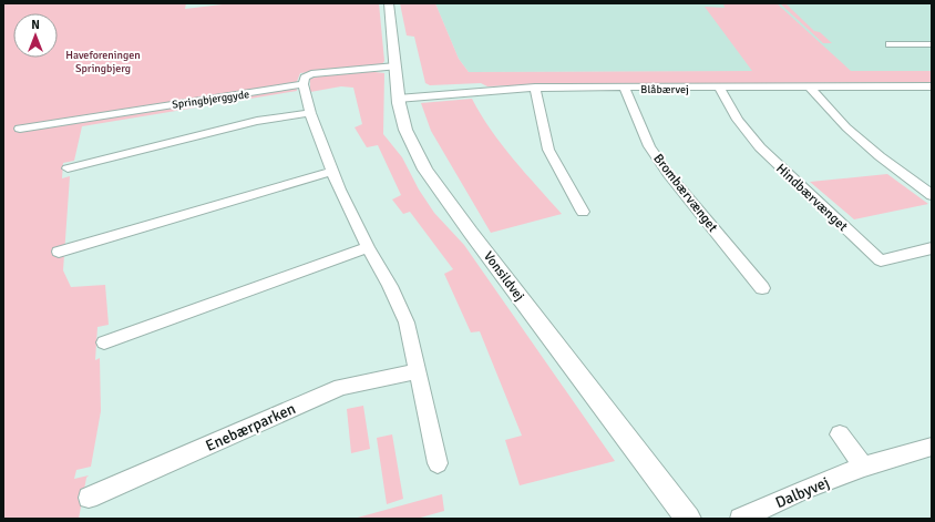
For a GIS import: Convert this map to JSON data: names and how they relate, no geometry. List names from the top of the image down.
{
  "streets": {
    "main road": ["Vonsildvej"],
    "street": [
      "Blåbærvej",
      "Springbjerggyde",
      "Brombærvænget",
      "Hindbærvænget",
      "Enebærparken",
      "Dalbyvej"
    ]
  },
  "crossings": [
    ["Blåbærvej", "Brombærvænget"],
    ["Blåbærvej", "Hindbærvænget"],
    ["Blåbærvej", "Vonsildvej"],
    ["Springbjerggyde", "Vonsildvej"]
  ],
  "parks": ["Haveforeningen Springbjerg"],
  "north": "top"
}
